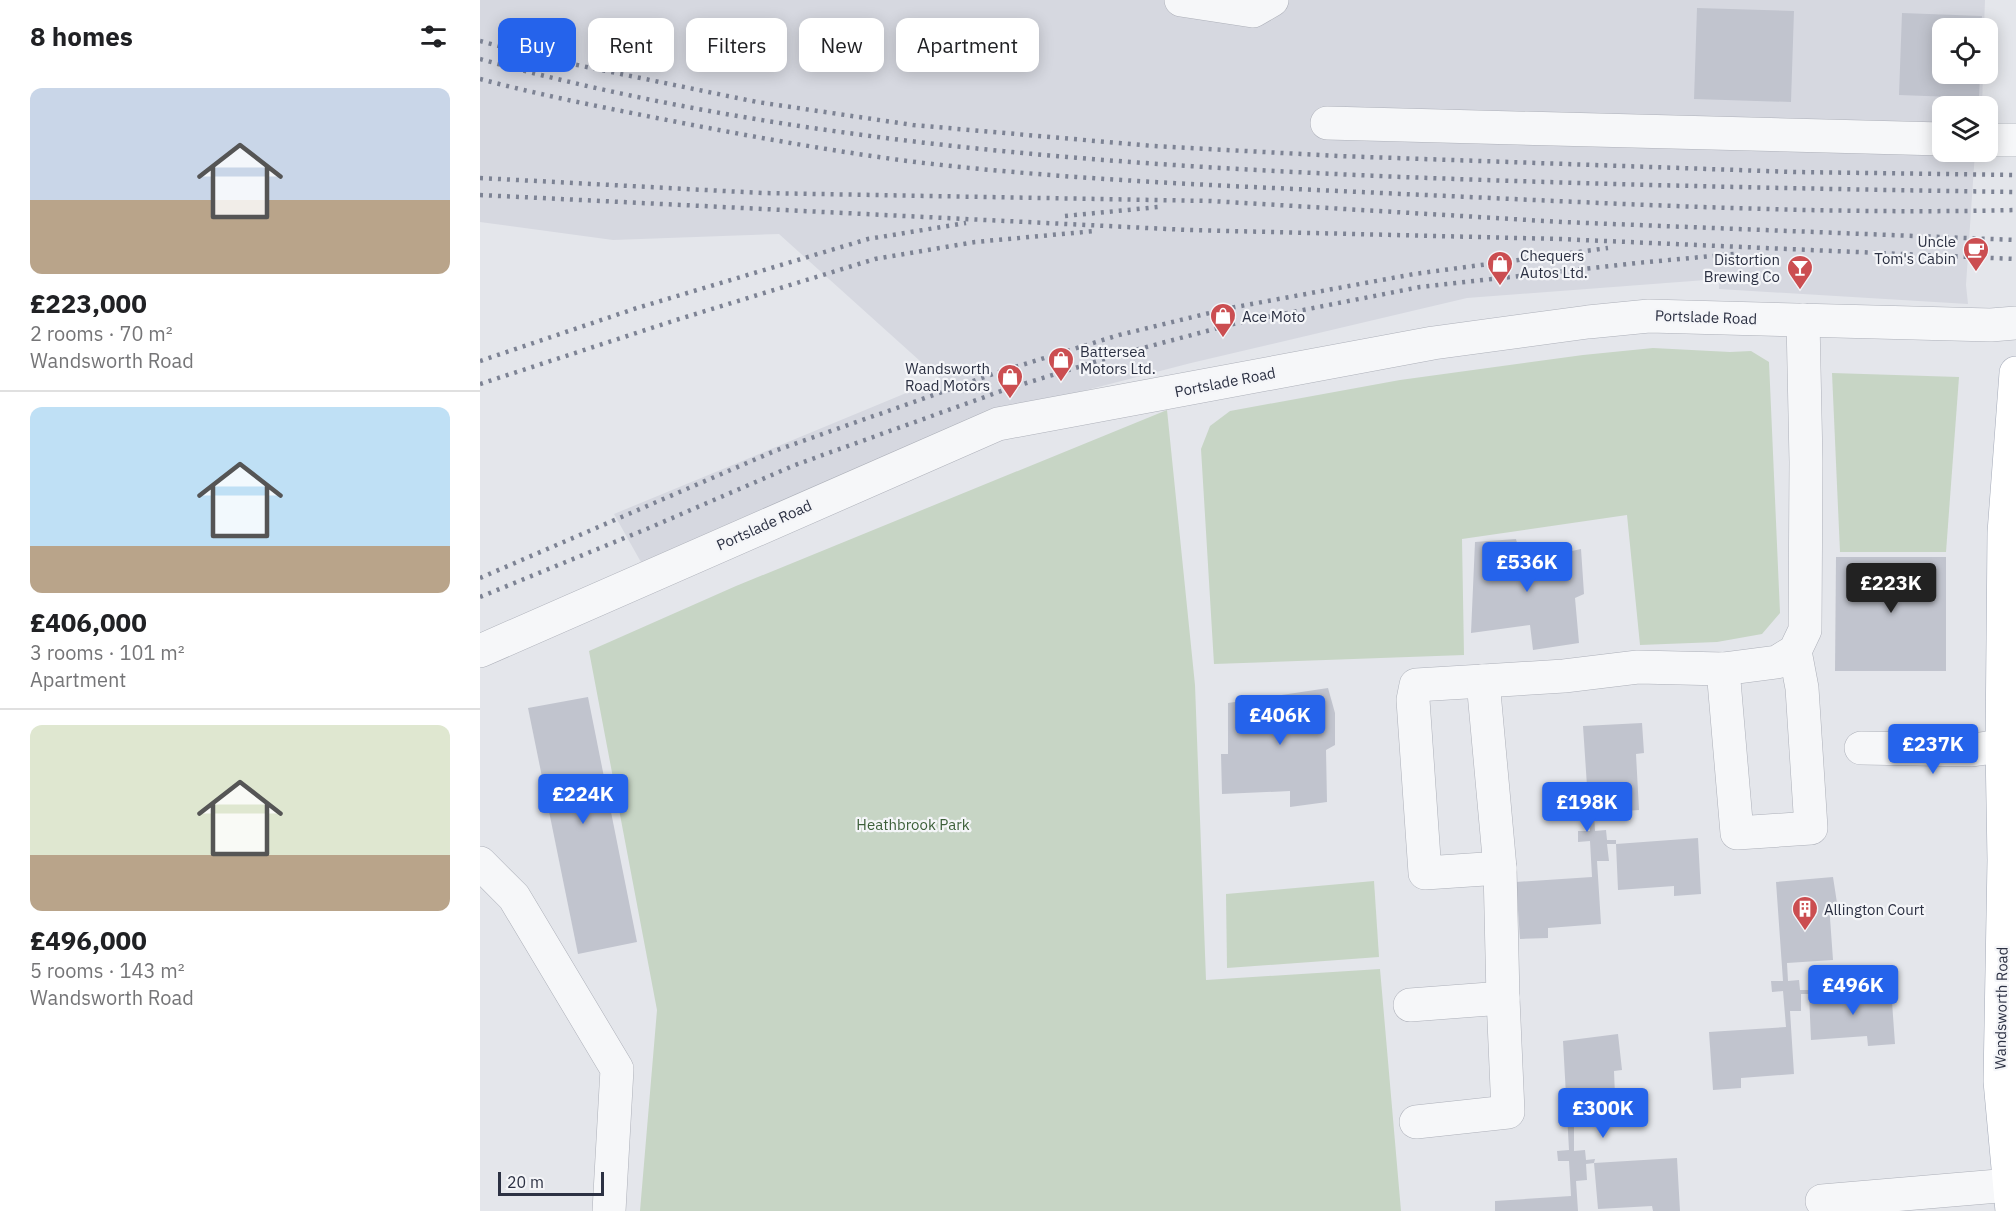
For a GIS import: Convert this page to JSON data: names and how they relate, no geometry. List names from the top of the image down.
{
  "streets": {
    "main road": ["Wandsworth Road"],
    "street": ["Portslade Road"]
  },
  "parks": ["Heathbrook Park"],
  "places": {
    "cafe": ["Uncle Tom's Cabin"],
    "shop": [
      "Chequers Autos Ltd.",
      "Ace Moto",
      "Battersea Motors Ltd.",
      "Wandsworth Road Motors"
    ],
    "bar": ["Distortion Brewing Co"],
    "building": ["Allington Court"]
  },
  "scale_bar": "20 m",
  "page": {
    "heading": "8 homes",
    "chip": [
      "Buy",
      "Rent",
      "Filters",
      "New",
      "Apartment"
    ],
    "list": [
      {
        "name": "£223,000",
        "note": "2 rooms · 70 m² · Wandsworth Road"
      },
      {
        "name": "£406,000",
        "note": "3 rooms · 101 m² · Apartment"
      },
      {
        "name": "£496,000",
        "note": "5 rooms · 143 m² · Wandsworth Road"
      }
    ],
    "price": [
      "£536K",
      "£223K",
      "£406K",
      "£237K",
      "£224K",
      "£198K",
      "£496K",
      "£300K"
    ],
    "scale": "20 m"
  }
}
